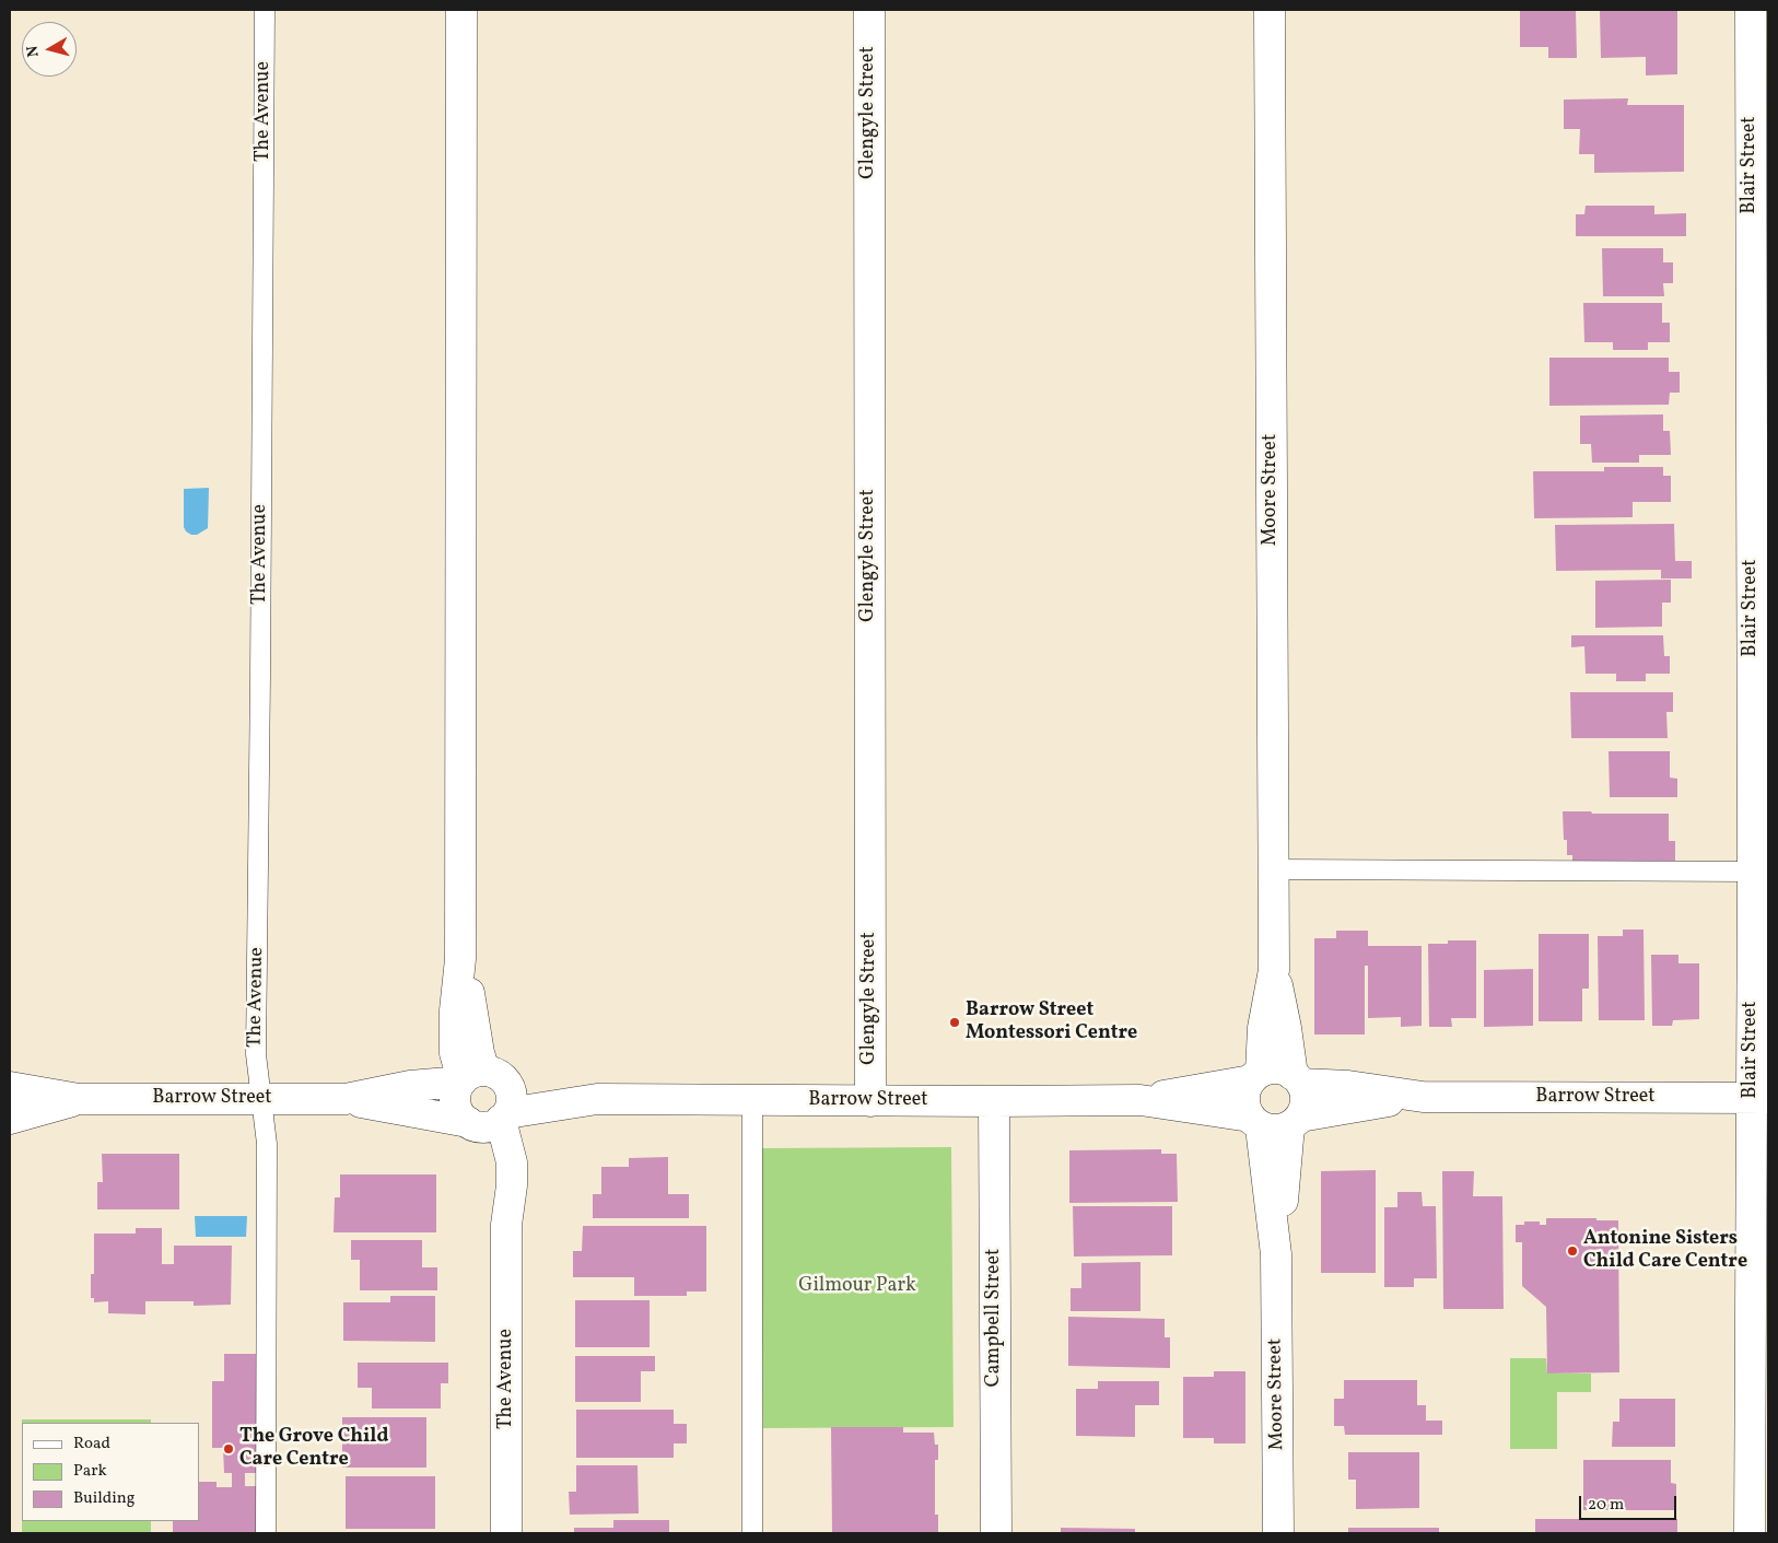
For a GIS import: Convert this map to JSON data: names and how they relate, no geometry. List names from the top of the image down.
{
  "streets": {
    "street": [
      "The Avenue",
      "Glengyle Street",
      "Blair Street",
      "Moore Street",
      "Barrow Street",
      "Campbell Street"
    ]
  },
  "crossings": [
    ["The Avenue", "Barrow Street"],
    ["Glengyle Street", "Barrow Street"],
    ["Blair Street", "Barrow Street"],
    ["Moore Street", "Barrow Street"],
    ["Barrow Street", "Campbell Street"]
  ],
  "parks": ["Gilmour Park"],
  "places": ["Barrow Street Montessori Centre", "Antonine Sisters Child Care Centre", "The Grove Child Care Centre"],
  "legend": ["Road", "Park", "Building"],
  "scale_bar": "20 m",
  "north": "left"
}
